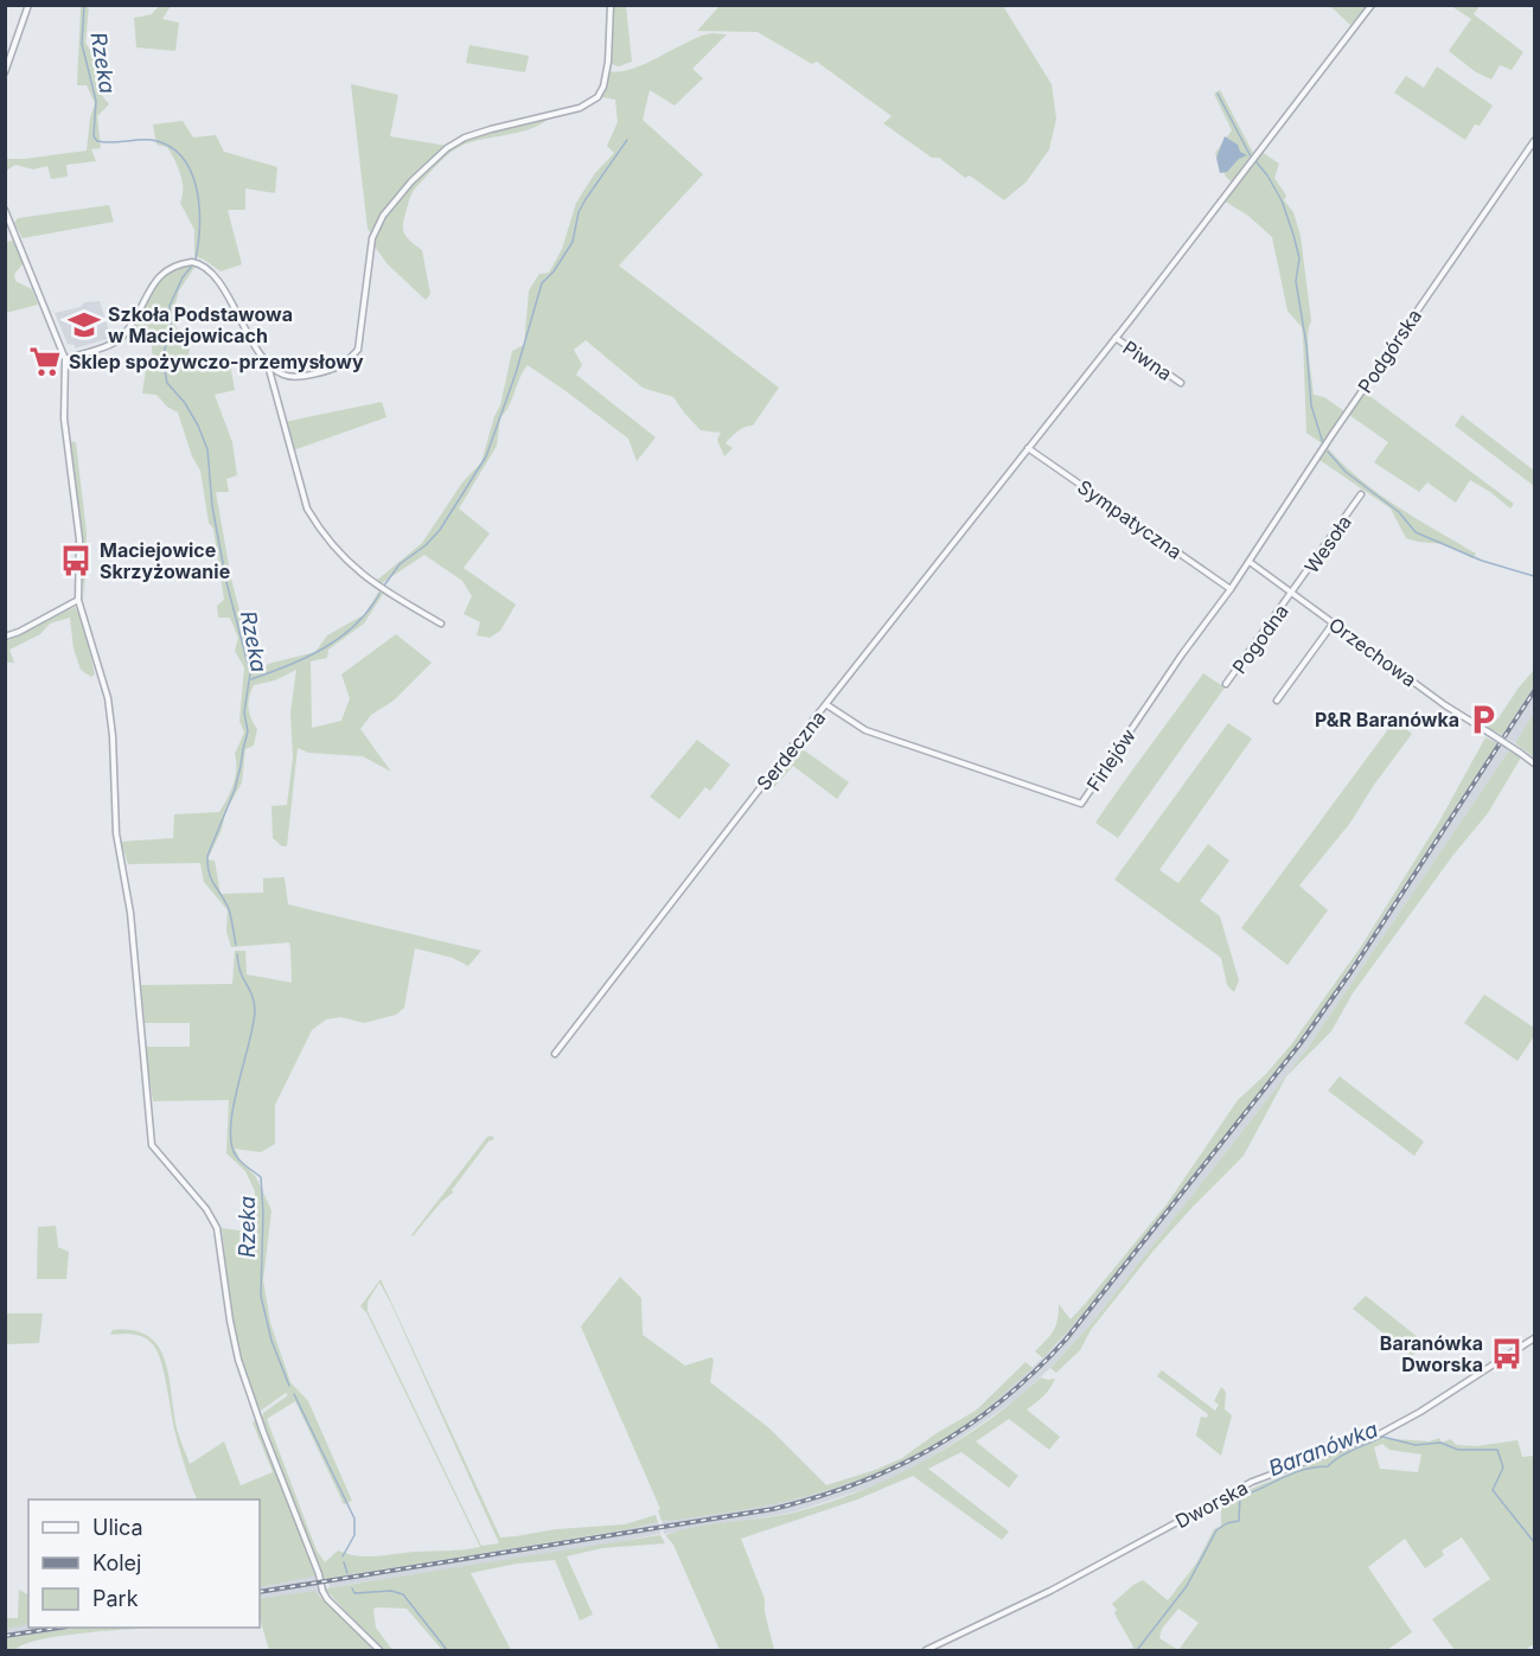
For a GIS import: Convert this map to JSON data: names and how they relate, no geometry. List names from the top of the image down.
{
  "streets": {
    "street": [
      "Podgórska",
      "Piwna",
      "Sympatyczna",
      "Wesoła",
      "Pogodna",
      "Orzechowa",
      "Serdeczna",
      "Firlejów",
      "Dworska"
    ]
  },
  "crossings": [
    ["Podgórska", "Orzechowa"],
    ["Podgórska", "Firlejów"],
    ["Piwna", "Serdeczna"],
    ["Sympatyczna", "Serdeczna"],
    ["Sympatyczna", "Firlejów"],
    ["Wesoła", "Pogodna"],
    ["Wesoła", "Orzechowa"],
    ["Pogodna", "Orzechowa"],
    ["Orzechowa", "Firlejów"],
    ["Serdeczna", "Firlejów"]
  ],
  "water": ["Rzeka", "Baranówka"],
  "places": {
    "school or university": ["Szkoła Podstawowa w Maciejowicach"],
    "supermarket": ["Sklep spożywczo-przemysłowy"],
    "bus stop": ["Maciejowice Skrzyżowanie", "Baranówka Dworska"],
    "parking": ["P&R Baranówka"]
  },
  "legend": ["Ulica", "Kolej", "Park"]
}
